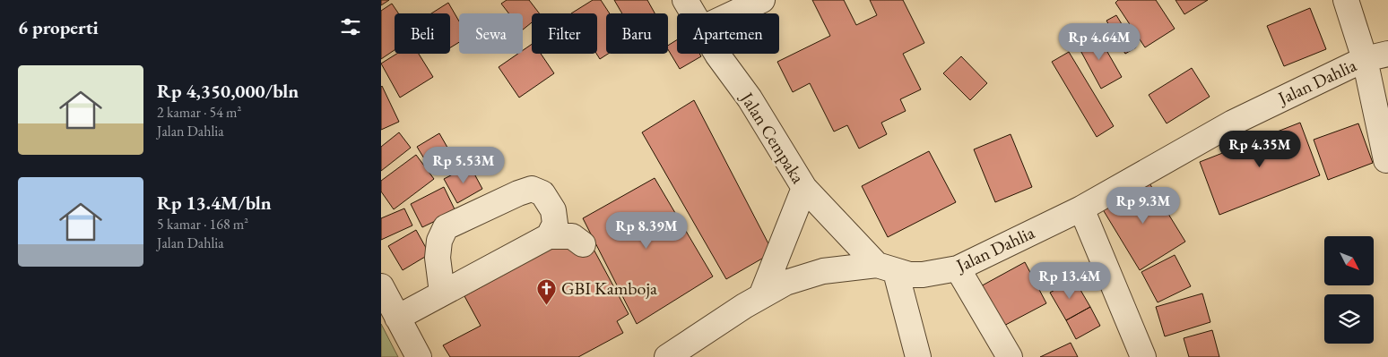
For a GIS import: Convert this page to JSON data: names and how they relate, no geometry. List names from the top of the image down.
{
  "streets": {
    "street": ["Jalan Dahlia", "Jalan Cempaka"]
  },
  "crossings": [
    ["Jalan Dahlia", "Jalan Cempaka"]
  ],
  "places": {
    "church": ["GBI Kamboja"]
  },
  "north": "bottom right",
  "page": {
    "heading": "6 properti",
    "chip": [
      "Beli",
      "Sewa",
      "Filter",
      "Baru",
      "Apartemen"
    ],
    "price": [
      "Rp 4.64M",
      "Rp 4.35M",
      "Rp 5.53M",
      "Rp 9.3M",
      "Rp 8.39M",
      "Rp 13.4M"
    ],
    "list": [
      {
        "name": "Rp 4,350,000/bln",
        "note": "2 kamar · 54 m² · Jalan Dahlia"
      },
      {
        "name": "Rp 13.4M/bln",
        "note": "5 kamar · 168 m² · Jalan Dahlia"
      }
    ]
  }
}
